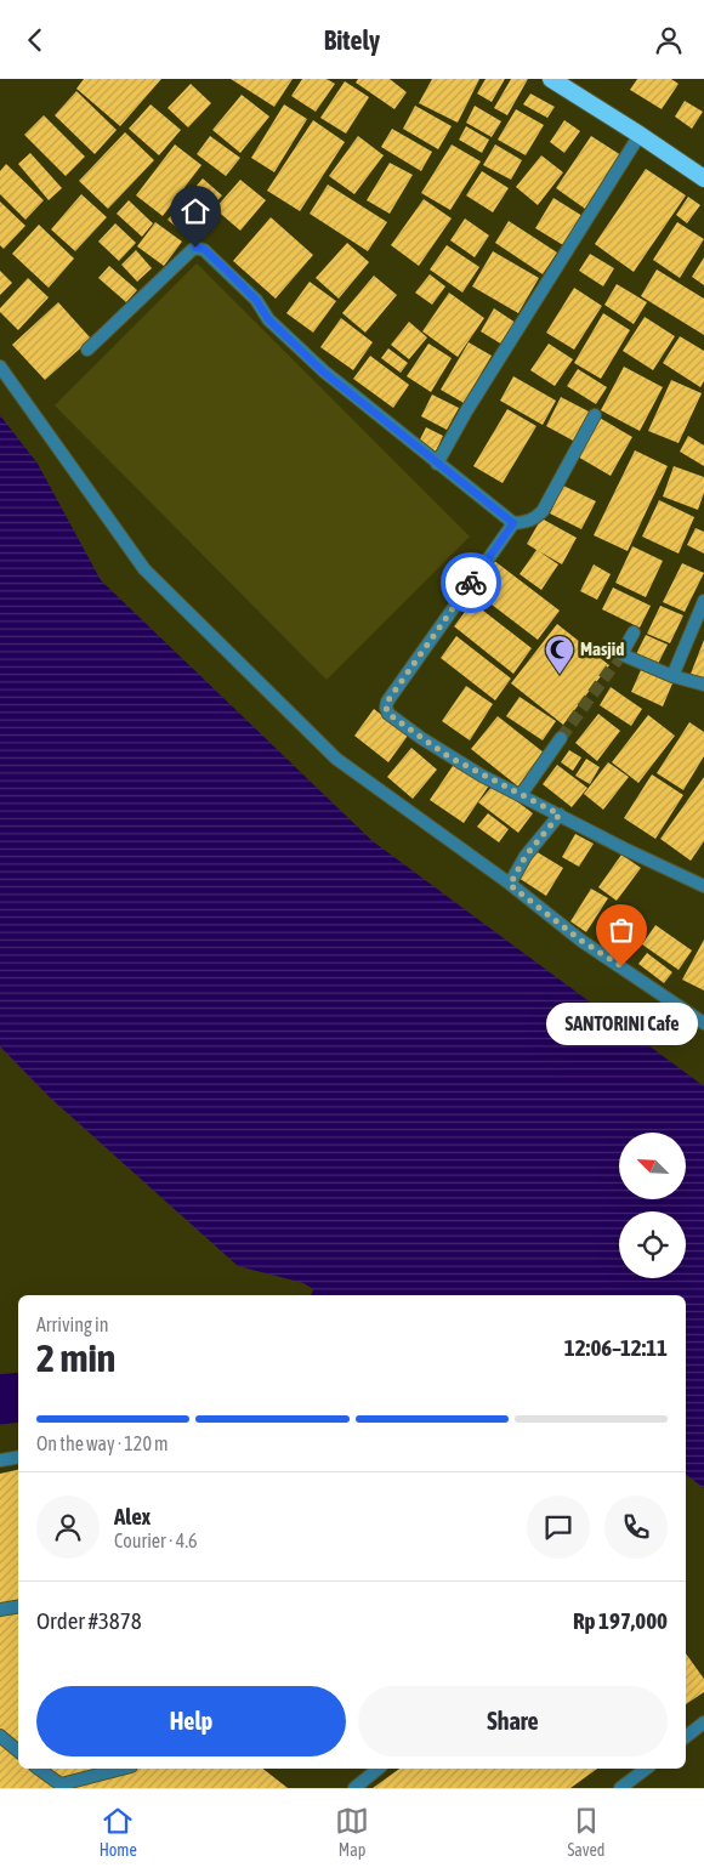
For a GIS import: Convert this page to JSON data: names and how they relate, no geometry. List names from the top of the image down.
{
  "places": {
    "mosque": ["Masjid"],
    "other": ["SANTORINI Cafe"]
  },
  "north": "top left",
  "page": {
    "header": "Bitely",
    "bubble": "SANTORINI Cafe",
    "heading": ["2 min", "Arriving in", "12:06–12:11"],
    "panel": [
      "Alex",
      "Courier · 4.6",
      "Order #3878",
      "Rp 197,000"
    ],
    "bar": "On the way · 120 m",
    "buttons": ["Help", "Share"],
    "tabs": ["Home", "Map", "Saved"]
  }
}
